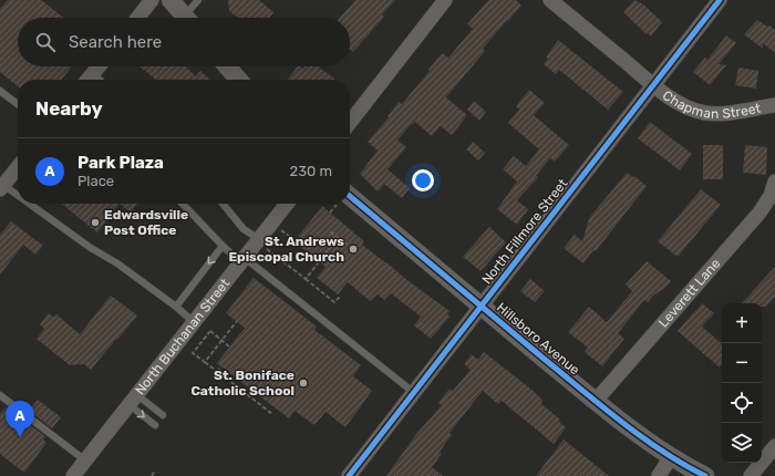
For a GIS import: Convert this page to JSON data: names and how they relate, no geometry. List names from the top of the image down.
{
  "streets": {
    "street": [
      "Chapman Street",
      "North Fillmore Street",
      "Leverett Lane",
      "North Buchanan Street",
      "Hillsboro Avenue"
    ]
  },
  "crossings": [
    ["Chapman Street", "North Fillmore Street"],
    ["North Fillmore Street", "Hillsboro Avenue"],
    ["Leverett Lane", "Hillsboro Avenue"]
  ],
  "places": ["Edwardsville Post Office", "St. Andrews Episcopal Church", "St. Boniface Catholic School"],
  "page": {
    "search": "Search here",
    "heading": "Nearby",
    "list": [
      {
        "mark": "A",
        "name": "Park Plaza",
        "note": "Place",
        "value": "230 m"
      }
    ],
    "map_buttons": ["+", "−"],
    "pins": "A"
  }
}
